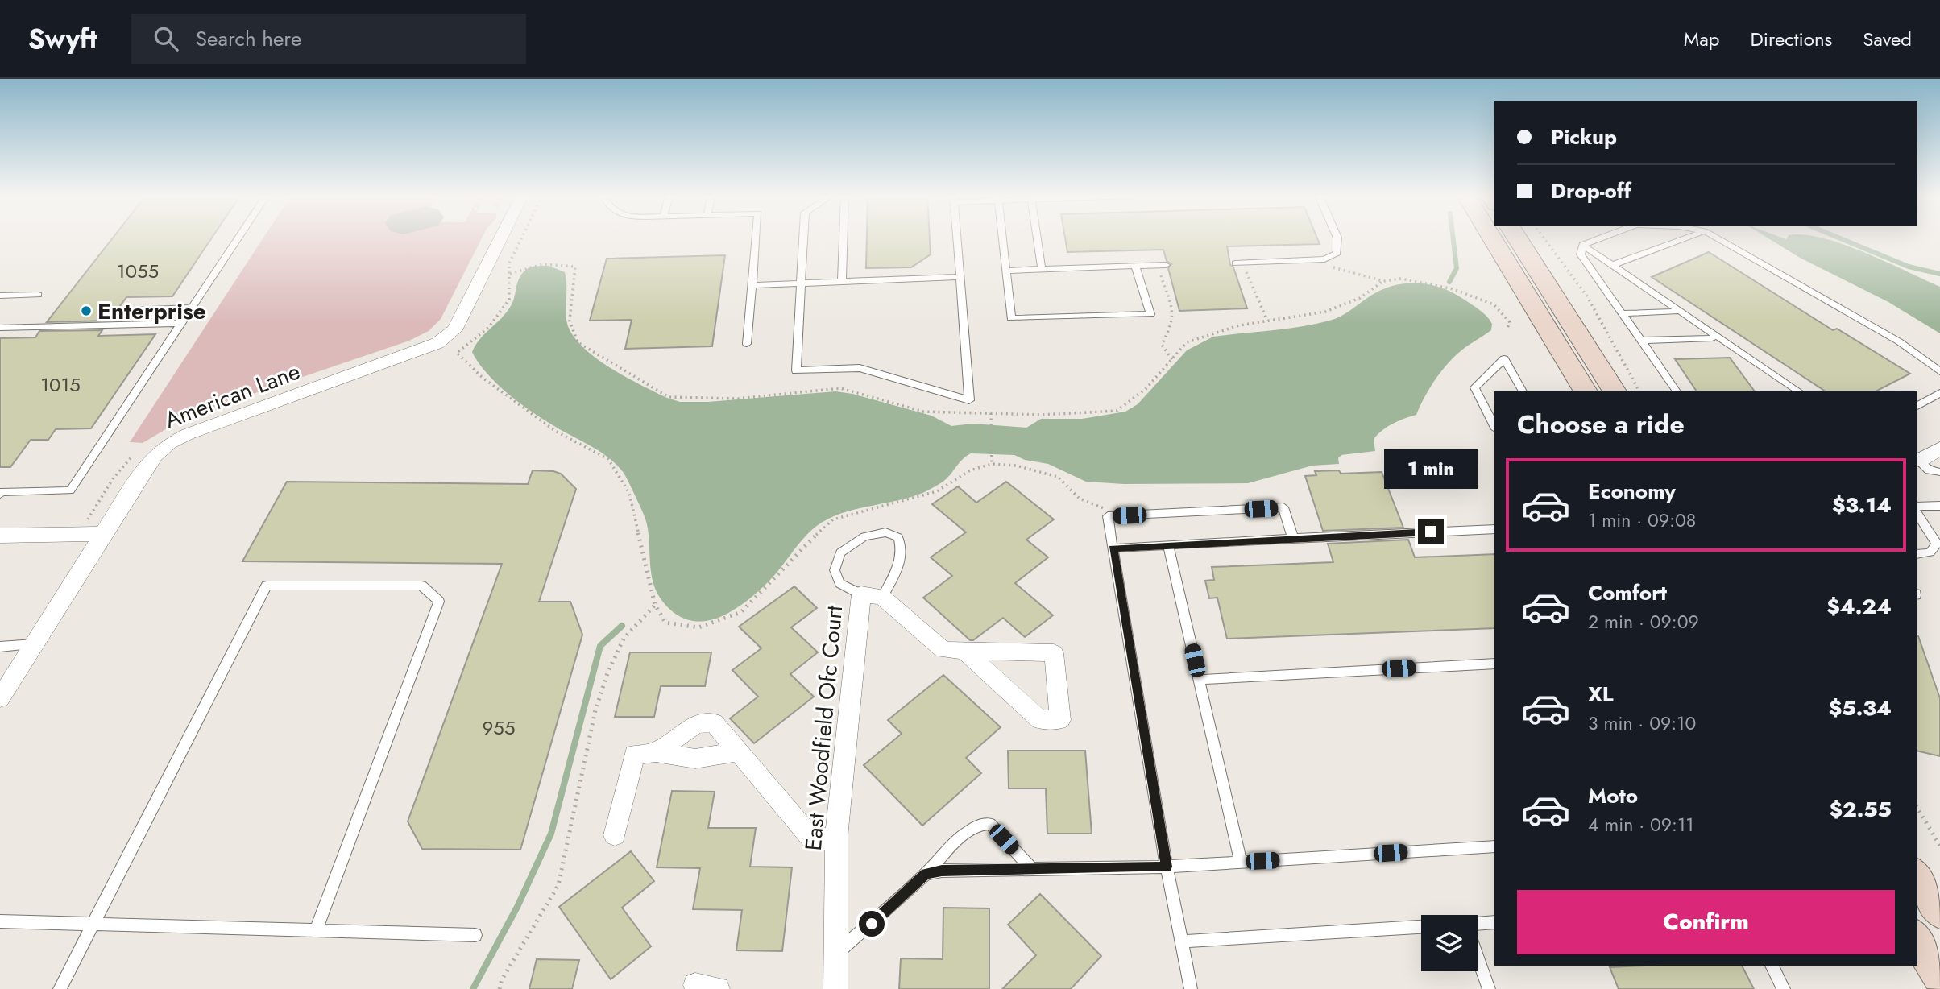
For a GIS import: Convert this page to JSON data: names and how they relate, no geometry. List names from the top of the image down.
{
  "streets": {
    "street": ["American Lane", "East Woodfield Ofc Court"]
  },
  "places": ["Enterprise"],
  "house_numbers": ["1055", "1015", "955"],
  "page": {
    "header": "Swyft",
    "search": "Search here",
    "nav": ["Map", "Directions", "Saved"],
    "banner": ["Pickup", "Drop-off"],
    "heading": "Choose a ride",
    "bubble": "1 min",
    "list": [
      {
        "name": "Economy",
        "note": "1 min · 09:08",
        "value": "$3.14"
      },
      {
        "name": "Comfort",
        "note": "2 min · 09:09",
        "value": "$4.24"
      },
      {
        "name": "XL",
        "note": "3 min · 09:10",
        "value": "$5.34"
      },
      {
        "name": "Moto",
        "note": "4 min · 09:11",
        "value": "$2.55"
      }
    ],
    "buttons": "Confirm"
  }
}
